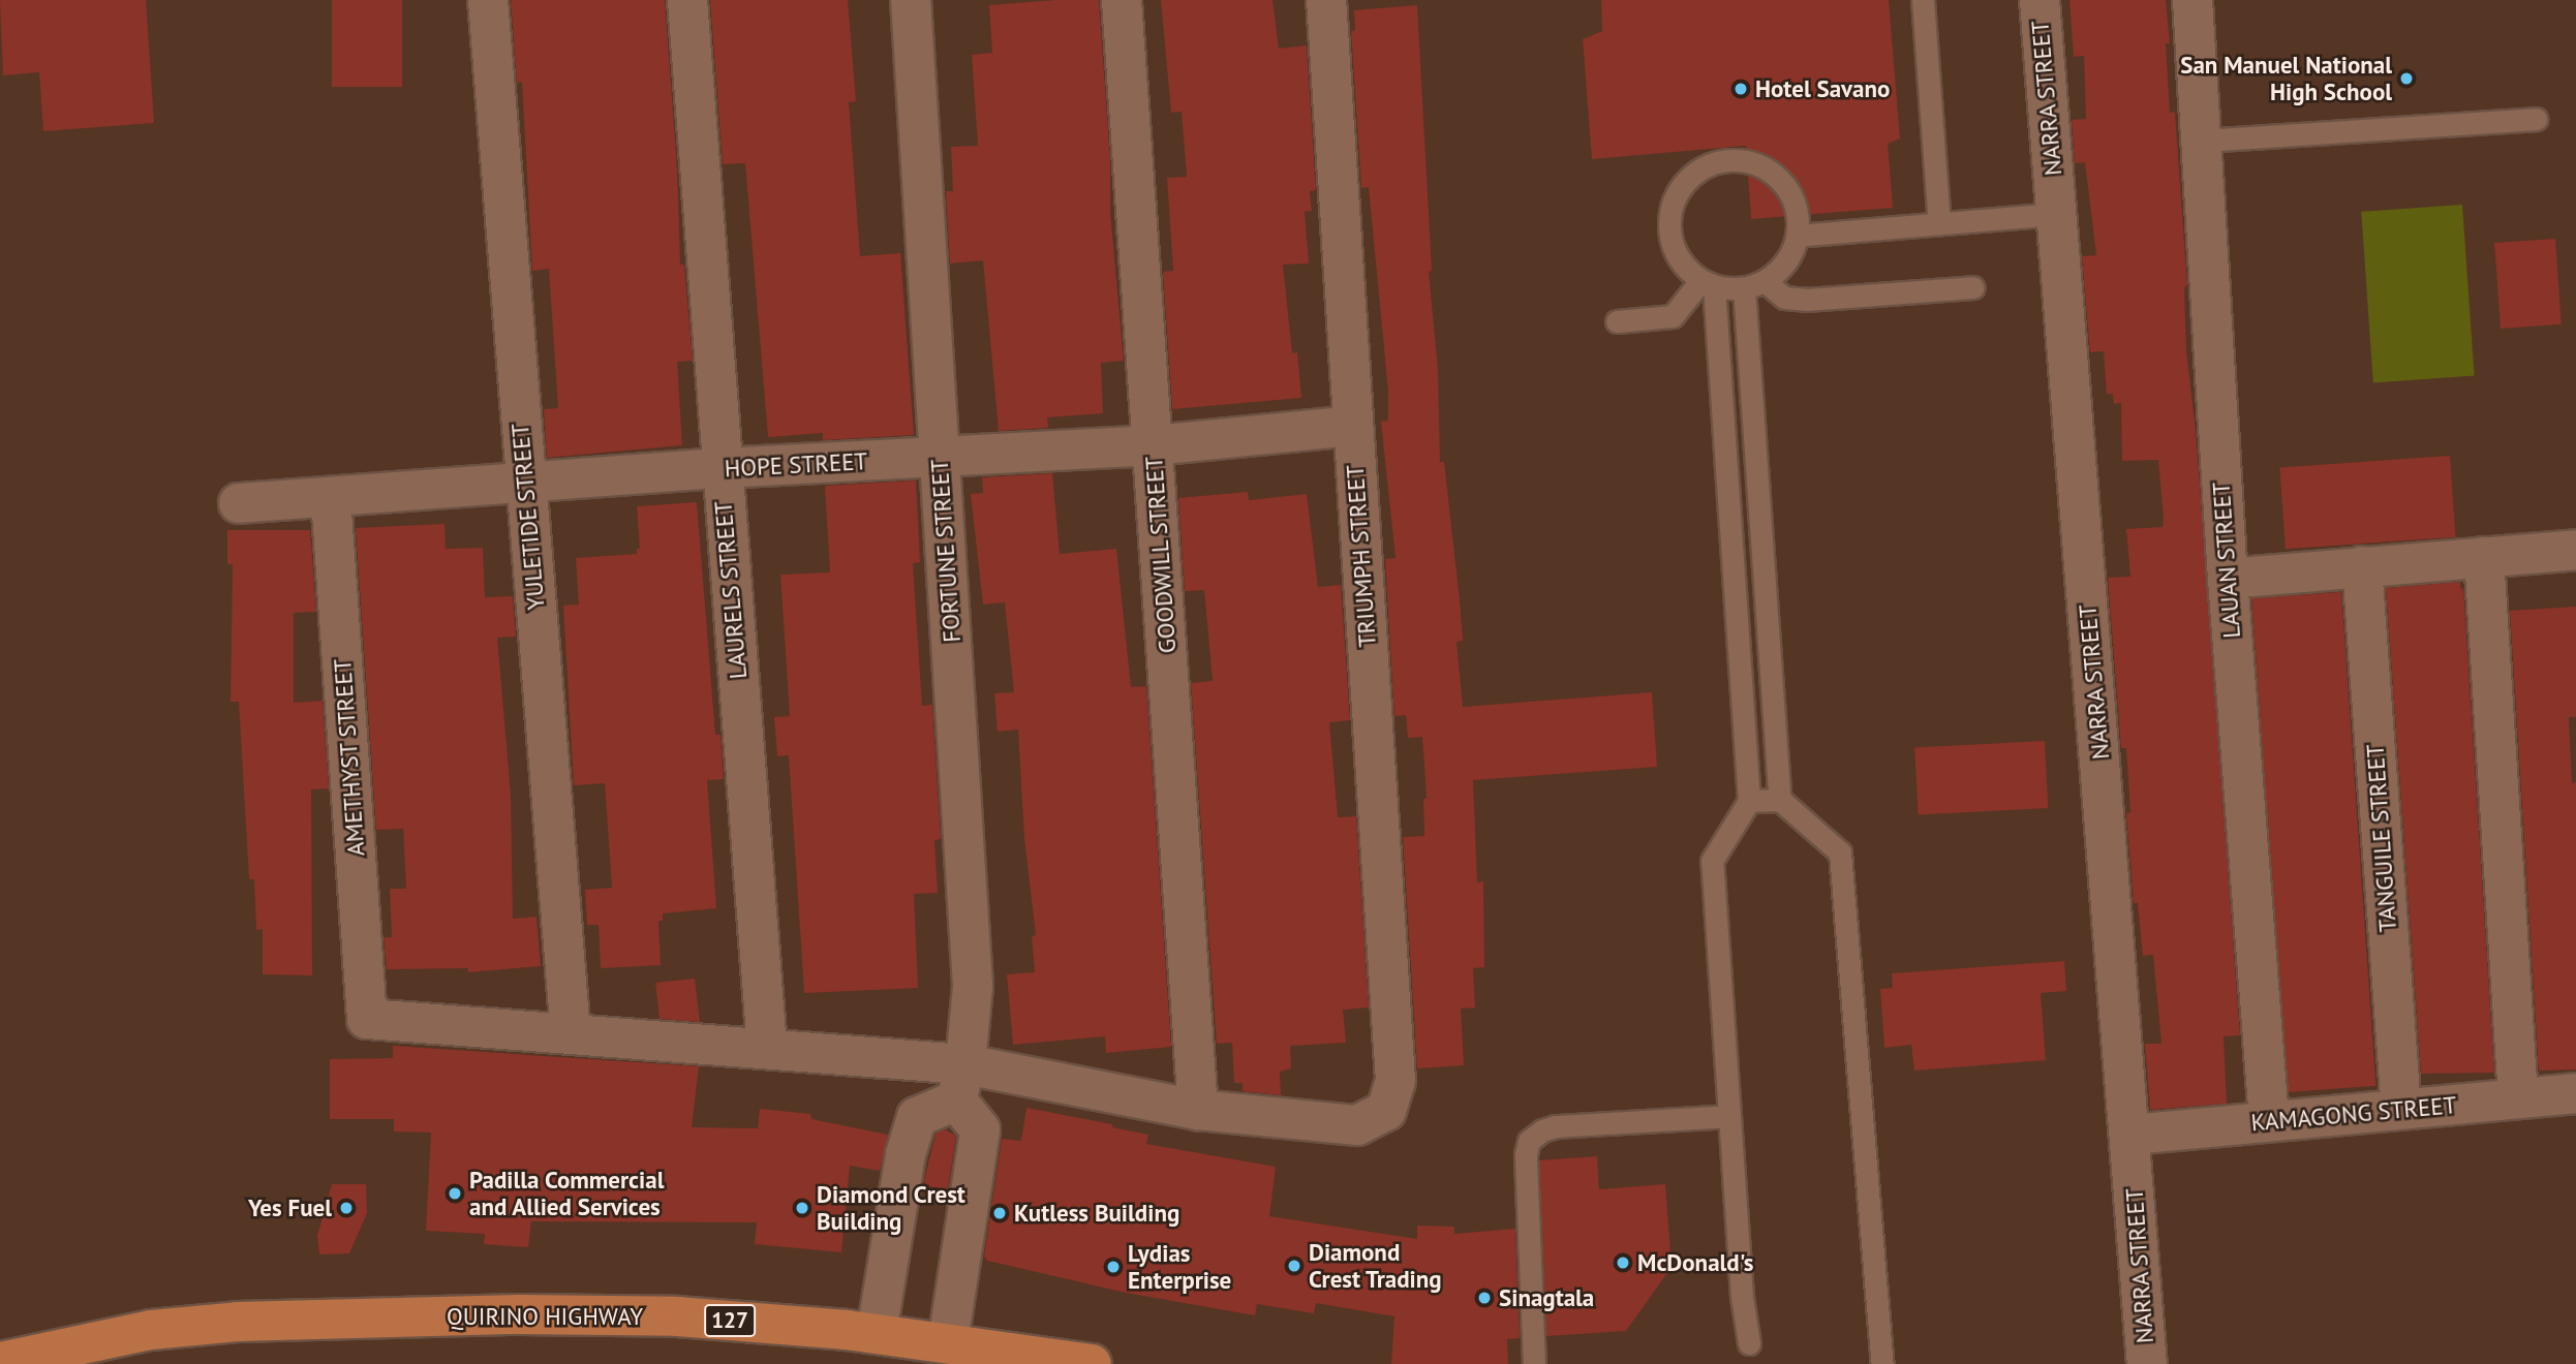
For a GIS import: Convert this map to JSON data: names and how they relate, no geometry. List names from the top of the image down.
{
  "streets": {
    "main road": ["QUIRINO HIGHWAY", "127"],
    "street": [
      "NARRA STREET",
      "HOPE STREET",
      "YULETIDE STREET",
      "FORTUNE STREET",
      "GOODWILL STREET",
      "TRIUMPH STREET",
      "LAUAN STREET",
      "LAURELS STREET",
      "AMETHYST STREET",
      "TANGUILE STREET",
      "KAMAGONG STREET"
    ]
  },
  "crossings": [
    ["NARRA STREET", "KAMAGONG STREET"],
    ["HOPE STREET", "YULETIDE STREET"],
    ["HOPE STREET", "FORTUNE STREET"],
    ["HOPE STREET", "GOODWILL STREET"],
    ["HOPE STREET", "TRIUMPH STREET"],
    ["HOPE STREET", "LAURELS STREET"],
    ["HOPE STREET", "AMETHYST STREET"],
    ["YULETIDE STREET", "AMETHYST STREET"],
    ["GOODWILL STREET", "TRIUMPH STREET"],
    ["LAUAN STREET", "KAMAGONG STREET"],
    ["TANGUILE STREET", "KAMAGONG STREET"]
  ],
  "places": [
    "San Manuel National High School",
    "Hotel Savano",
    "Padilla Commercial and Allied Services",
    "Yes Fuel",
    "Diamond Crest Building",
    "Kutless Building",
    "McDonald's",
    "Diamond Crest Trading",
    "Lydias Enterprise",
    "Sinagtala"
  ]
}
